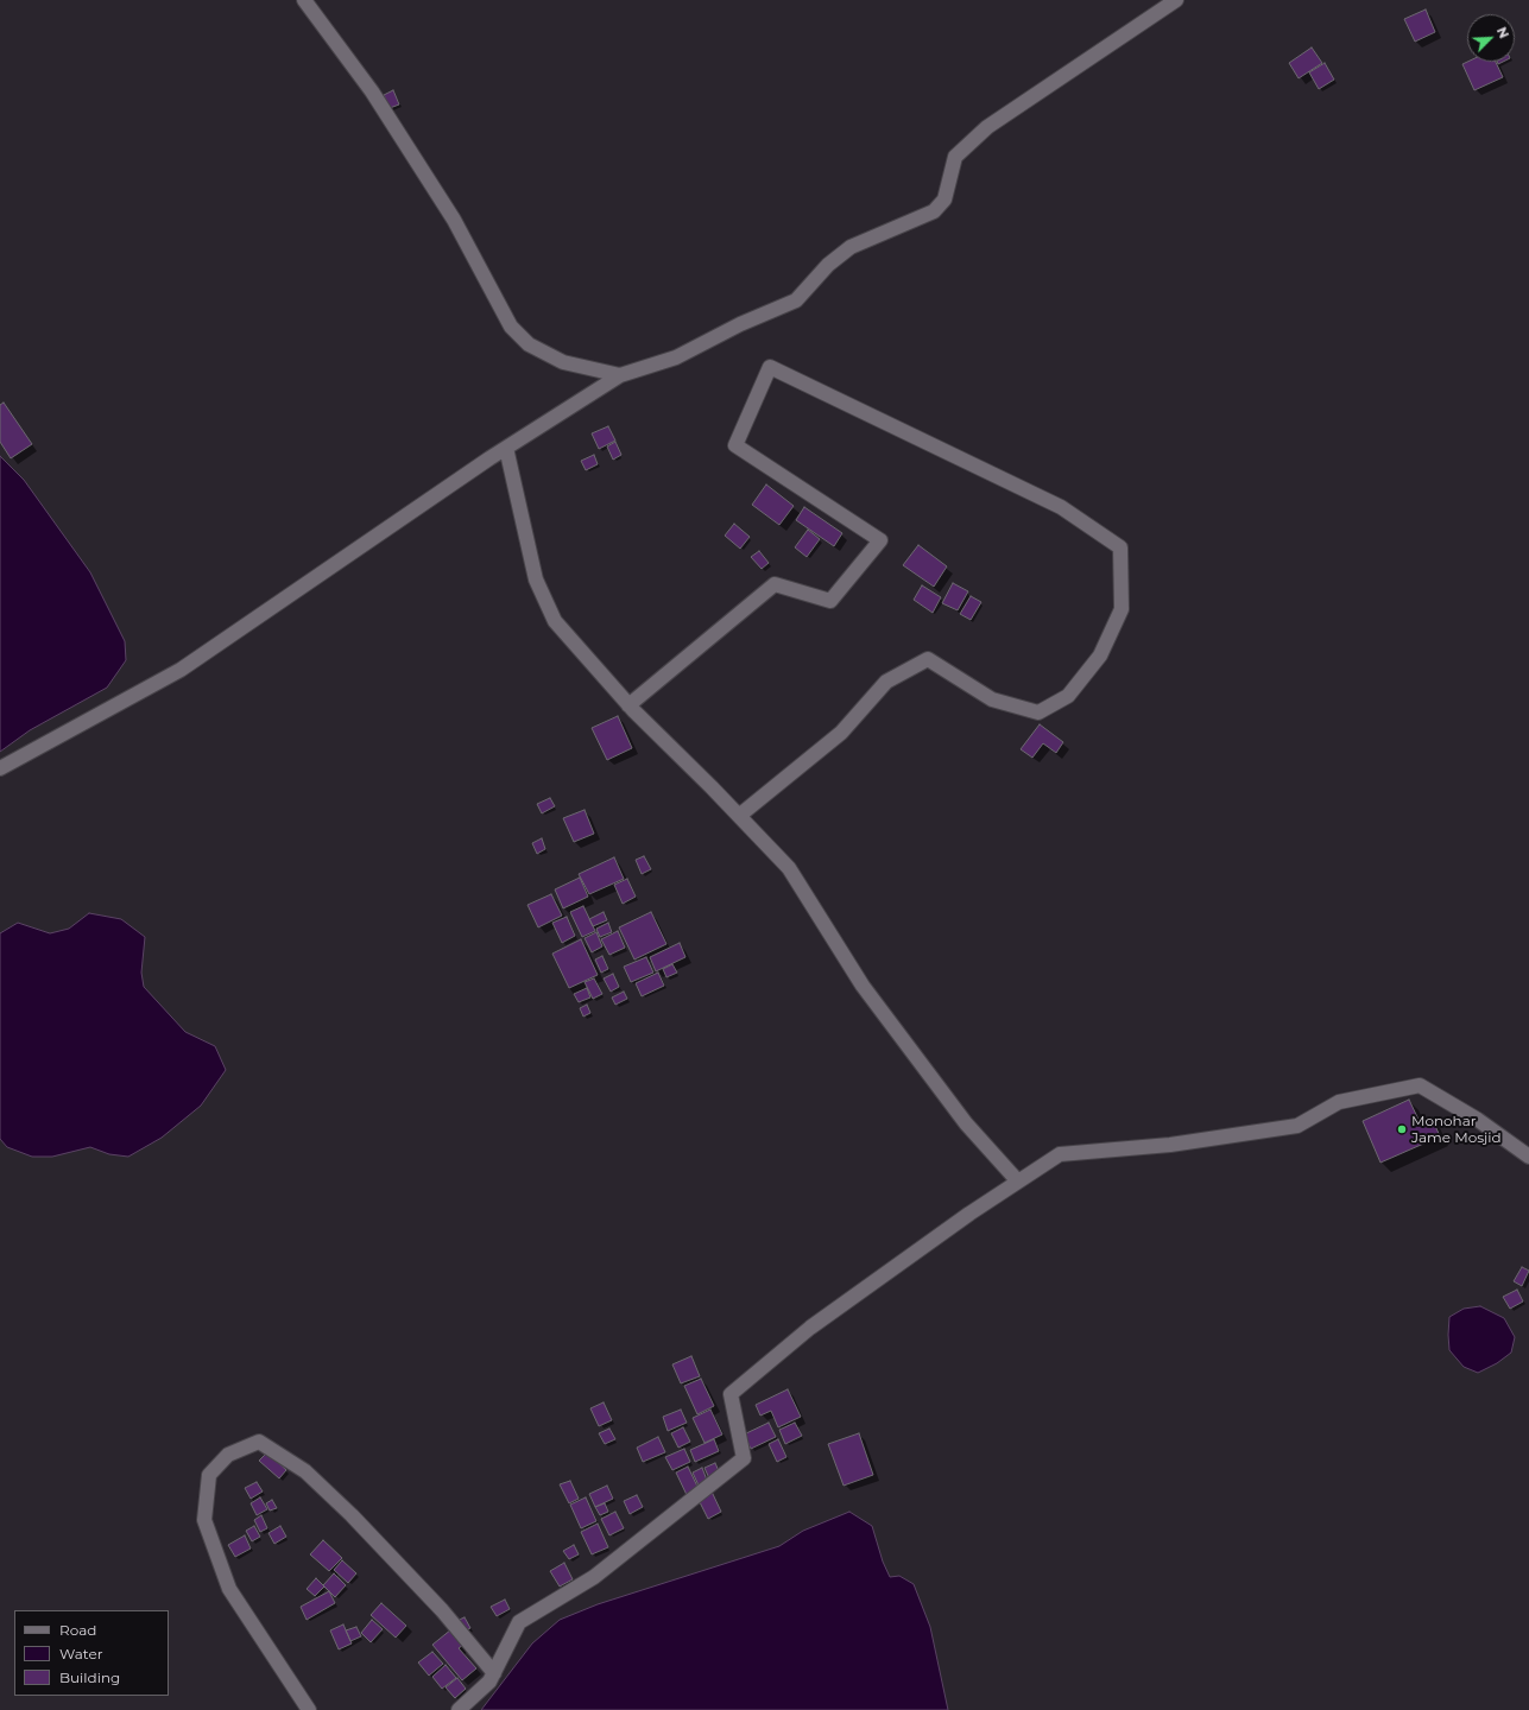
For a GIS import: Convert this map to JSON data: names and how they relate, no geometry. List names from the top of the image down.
{
  "places": ["Monohar Jame Mosjid"],
  "legend": ["Road", "Water", "Building"],
  "north": "top right"
}
